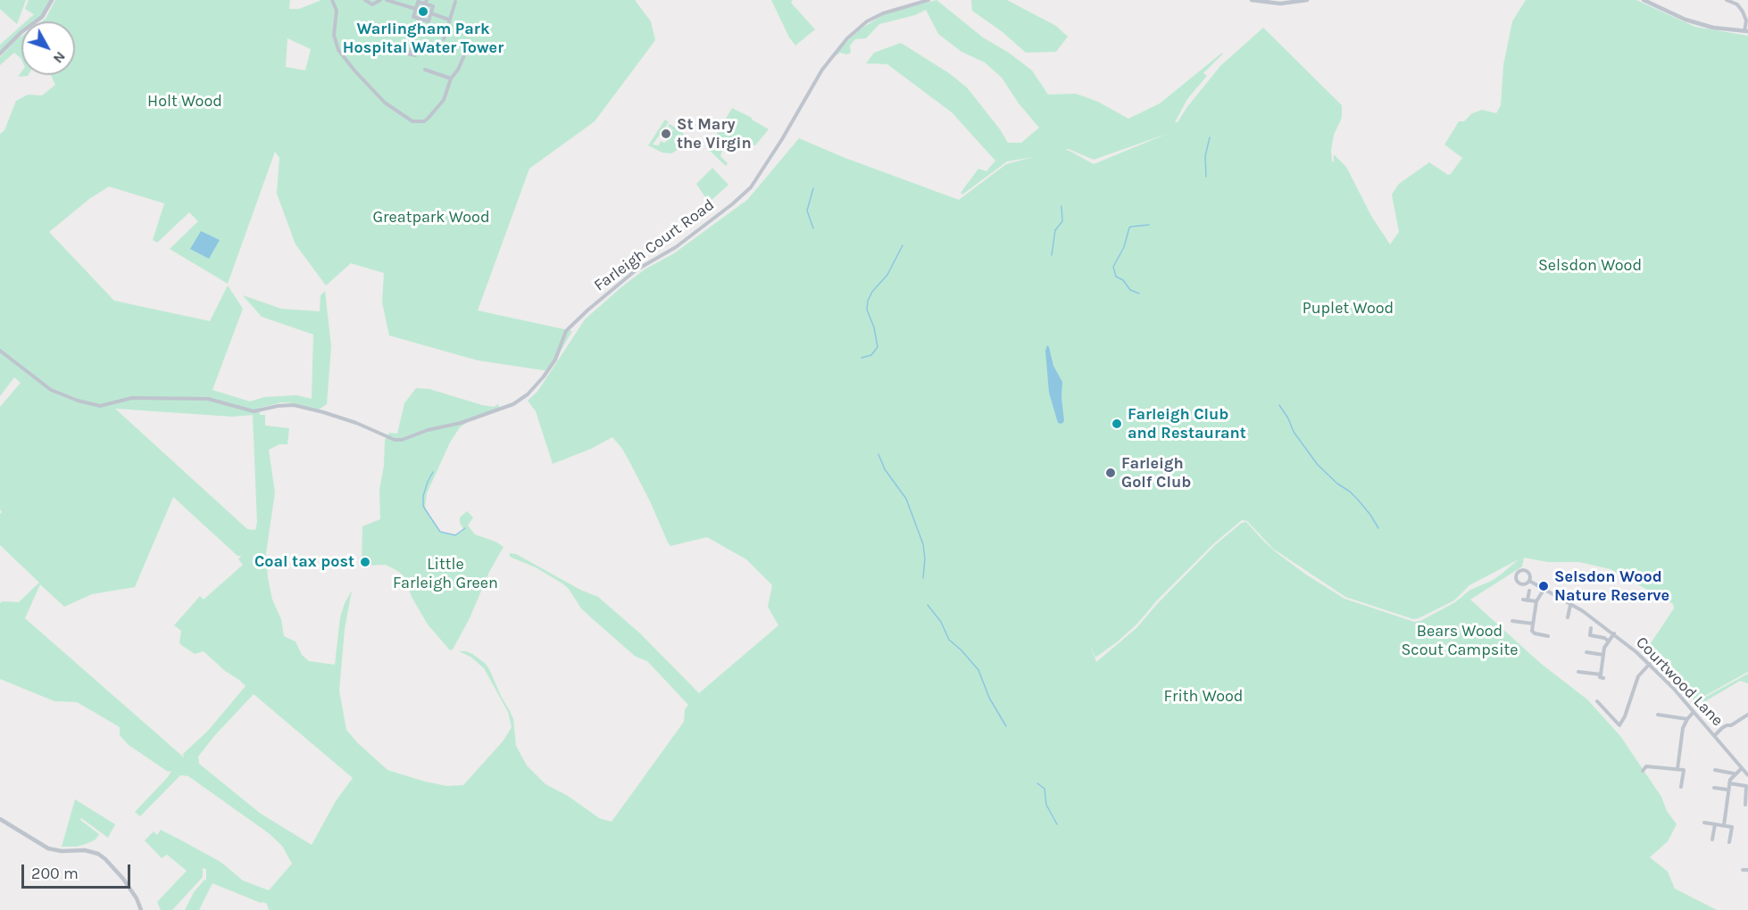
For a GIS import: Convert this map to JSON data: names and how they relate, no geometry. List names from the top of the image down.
{
  "streets": {
    "street": ["Farleigh Court Road", "Courtwood Lane"]
  },
  "parks": [
    "Holt Wood",
    "Greatpark Wood",
    "Selsdon Wood",
    "Puplet Wood",
    "Little Farleigh Green",
    "Bears Wood Scout Campsite",
    "Frith Wood"
  ],
  "places": [
    "Warlingham Park Hospital Water Tower",
    "St Mary the Virgin",
    "Farleigh Club and Restaurant",
    "Farleigh Golf Club",
    "Coal tax post",
    "Selsdon Wood Nature Reserve"
  ],
  "scale_bar": "200 m",
  "north": "bottom right"
}
